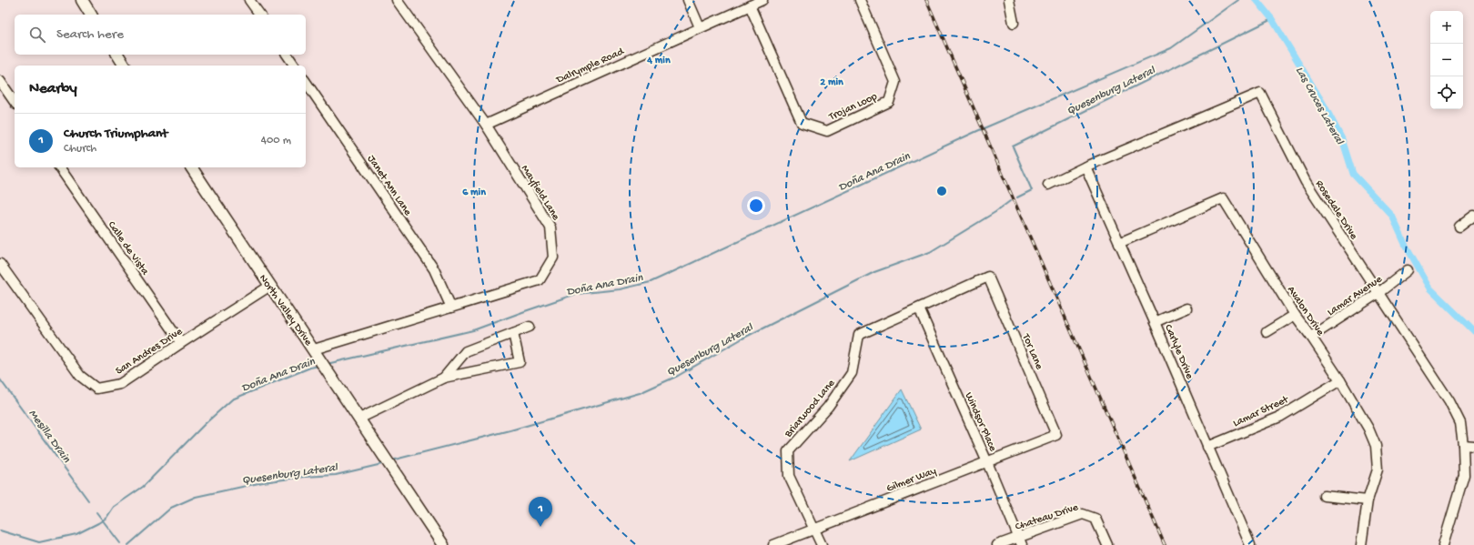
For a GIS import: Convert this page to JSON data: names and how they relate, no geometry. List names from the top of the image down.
{
  "streets": {
    "main road": ["North Valley Drive"],
    "street": [
      "Dalrymple Road",
      "Trojan Loop",
      "Janet Ann Lane",
      "Mayfield Lane",
      "Rosedale Drive",
      "Calle de Vista",
      "Lamar Avenue",
      "Avalon Drive",
      "San Andres Drive",
      "Tor Lane",
      "Carlyle Drive",
      "Briarwood Lane",
      "Lamar Street",
      "Windsor Place",
      "Gilmer Way",
      "Chateau Drive"
    ]
  },
  "crossings": [
    ["Dalrymple Road", "Trojan Loop"],
    ["Dalrymple Road", "Mayfield Lane"],
    ["Janet Ann Lane", "Mayfield Lane"],
    ["Mayfield Lane", "North Valley Drive"],
    ["Rosedale Drive", "Lamar Avenue"],
    ["Rosedale Drive", "Carlyle Drive"],
    ["Calle de Vista", "San Andres Drive"],
    ["Lamar Avenue", "Avalon Drive"],
    ["North Valley Drive", "San Andres Drive"],
    ["Avalon Drive", "Carlyle Drive"],
    ["Avalon Drive", "Lamar Street"],
    ["Tor Lane", "Briarwood Lane"],
    ["Tor Lane", "Gilmer Way"],
    ["Carlyle Drive", "Lamar Street"],
    ["Briarwood Lane", "Windsor Place"],
    ["Briarwood Lane", "Gilmer Way"],
    ["Windsor Place", "Gilmer Way"],
    ["Windsor Place", "Chateau Drive"]
  ],
  "water": [
    "Quesenburg Lateral",
    "Las Cruces Lateral",
    "Doña Ana Drain",
    "Mesilla Drain"
  ],
  "page": {
    "map_buttons": ["+", "−"],
    "search": "Search here",
    "heading": "Nearby",
    "list": [
      {
        "mark": "1",
        "name": "Church Triumphant",
        "note": "Church",
        "value": "400 m"
      }
    ],
    "pins": "1"
  },
  "rings": ["4 min", "2 min", "6 min"]
}
